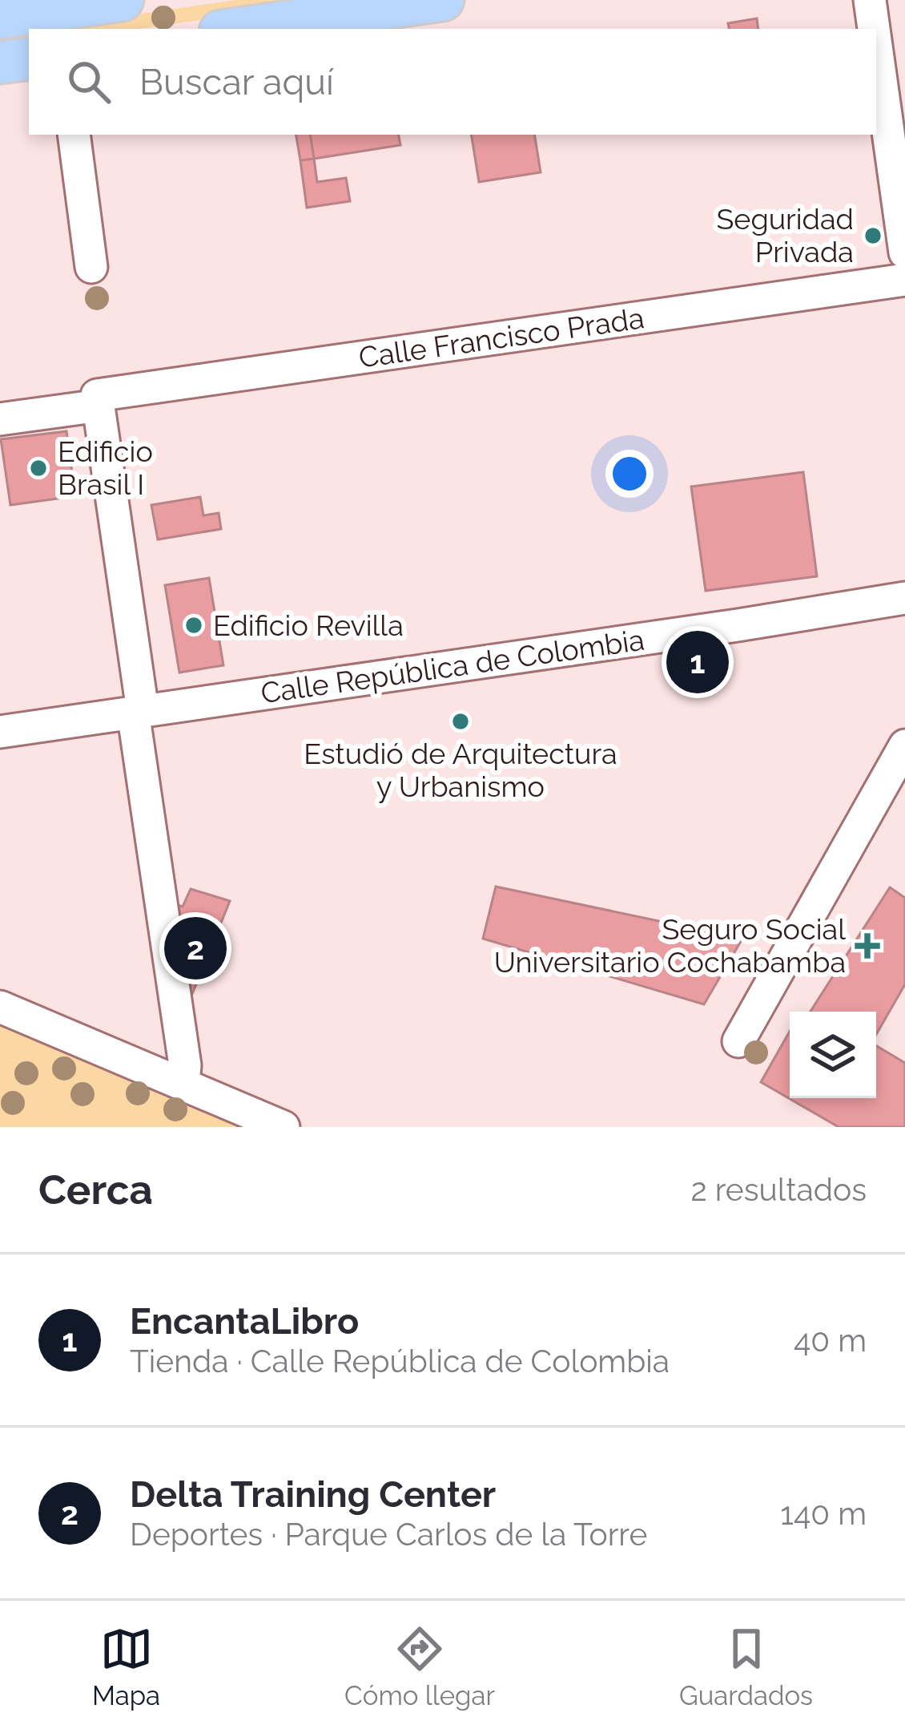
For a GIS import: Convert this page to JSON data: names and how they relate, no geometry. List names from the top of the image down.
{
  "streets": {
    "street": ["Calle Francisco Prada", "Calle República de Colombia"]
  },
  "places": {
    "other": [
      "Seguridad Privada",
      "Edificio Brasil I",
      "Edificio Revilla",
      "Estudió de Arquitectura y Urbanismo"
    ],
    "health": ["Seguro Social Universitario Cochabamba"]
  },
  "page": {
    "search": "Buscar aquí",
    "pins": ["1", "2"],
    "heading": ["Cerca", "2 resultados"],
    "list": [
      {
        "mark": "1",
        "name": "EncantaLibro",
        "note": "Tienda · Calle República de Colombia",
        "value": "40 m"
      },
      {
        "mark": "2",
        "name": "Delta Training Center",
        "note": "Deportes · Parque Carlos de la Torre",
        "value": "140 m"
      }
    ],
    "nav": ["Mapa", "Cómo llegar", "Guardados"]
  }
}
